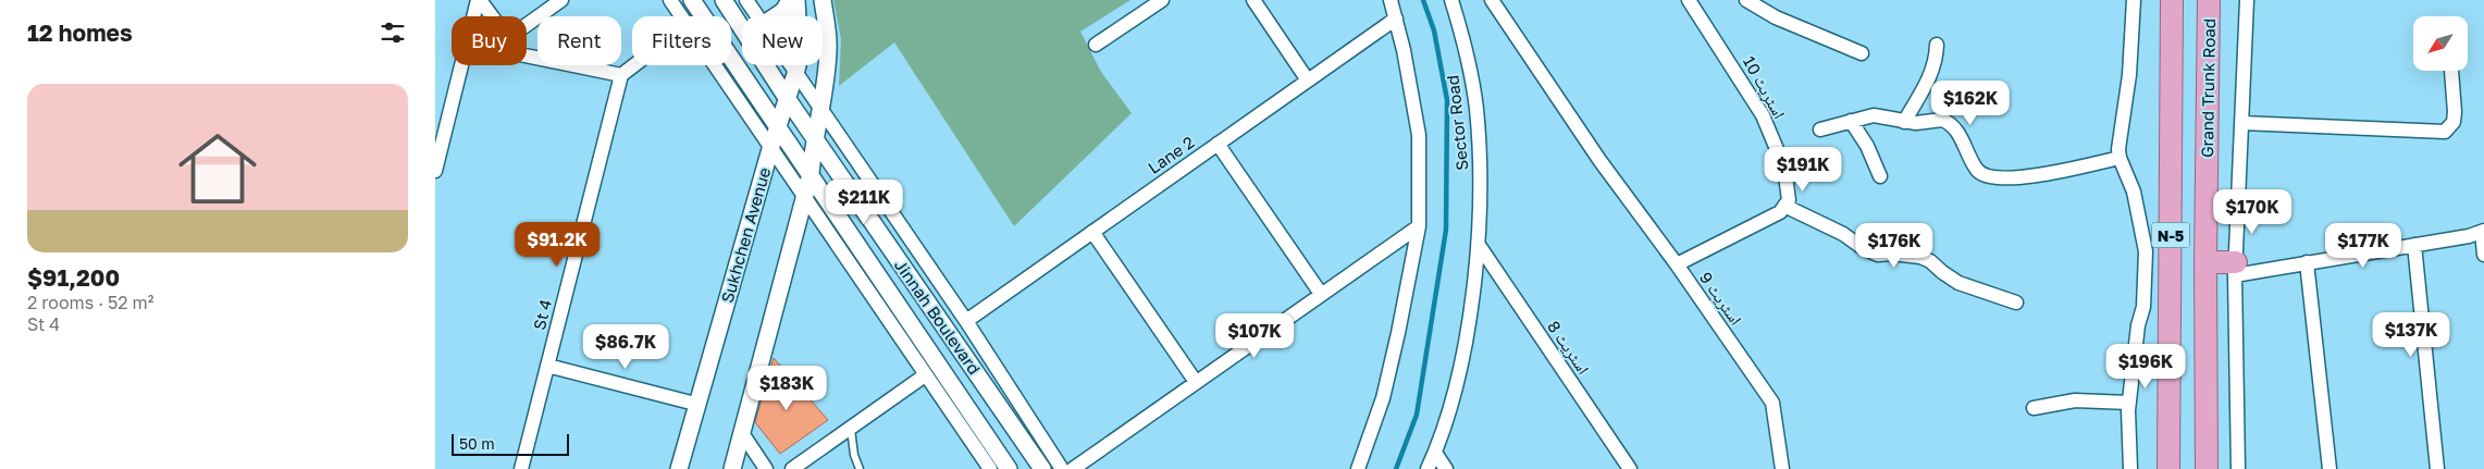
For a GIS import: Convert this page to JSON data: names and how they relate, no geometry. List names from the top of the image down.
{
  "streets": {
    "highway": ["Grand Trunk Road", "N-5"],
    "street": [
      "اسٹریٹ 10",
      "Sector Road",
      "Lane 2",
      "Sukhchen Avenue",
      "اسٹریٹ 9",
      "St 4",
      "Jinnah Boulevard",
      "اسٹریٹ 8"
    ]
  },
  "crossings": [
    ["Sector Road", "اسٹریٹ 8"],
    ["Sukhchen Avenue", "Jinnah Boulevard"]
  ],
  "scale_bar": "50 m",
  "north": "bottom left",
  "page": {
    "heading": "12 homes",
    "chip": [
      "Buy",
      "Rent",
      "Filters",
      "New"
    ],
    "list": [
      {
        "name": "$91,200",
        "note": "2 rooms · 52 m² · St 4"
      }
    ],
    "price": [
      "$162K",
      "$191K",
      "$211K",
      "$170K",
      "$91.2K",
      "$176K",
      "$177K",
      "$137K",
      "$107K",
      "$86.7K",
      "$196K",
      "$183K"
    ],
    "scale": "50 m"
  }
}
